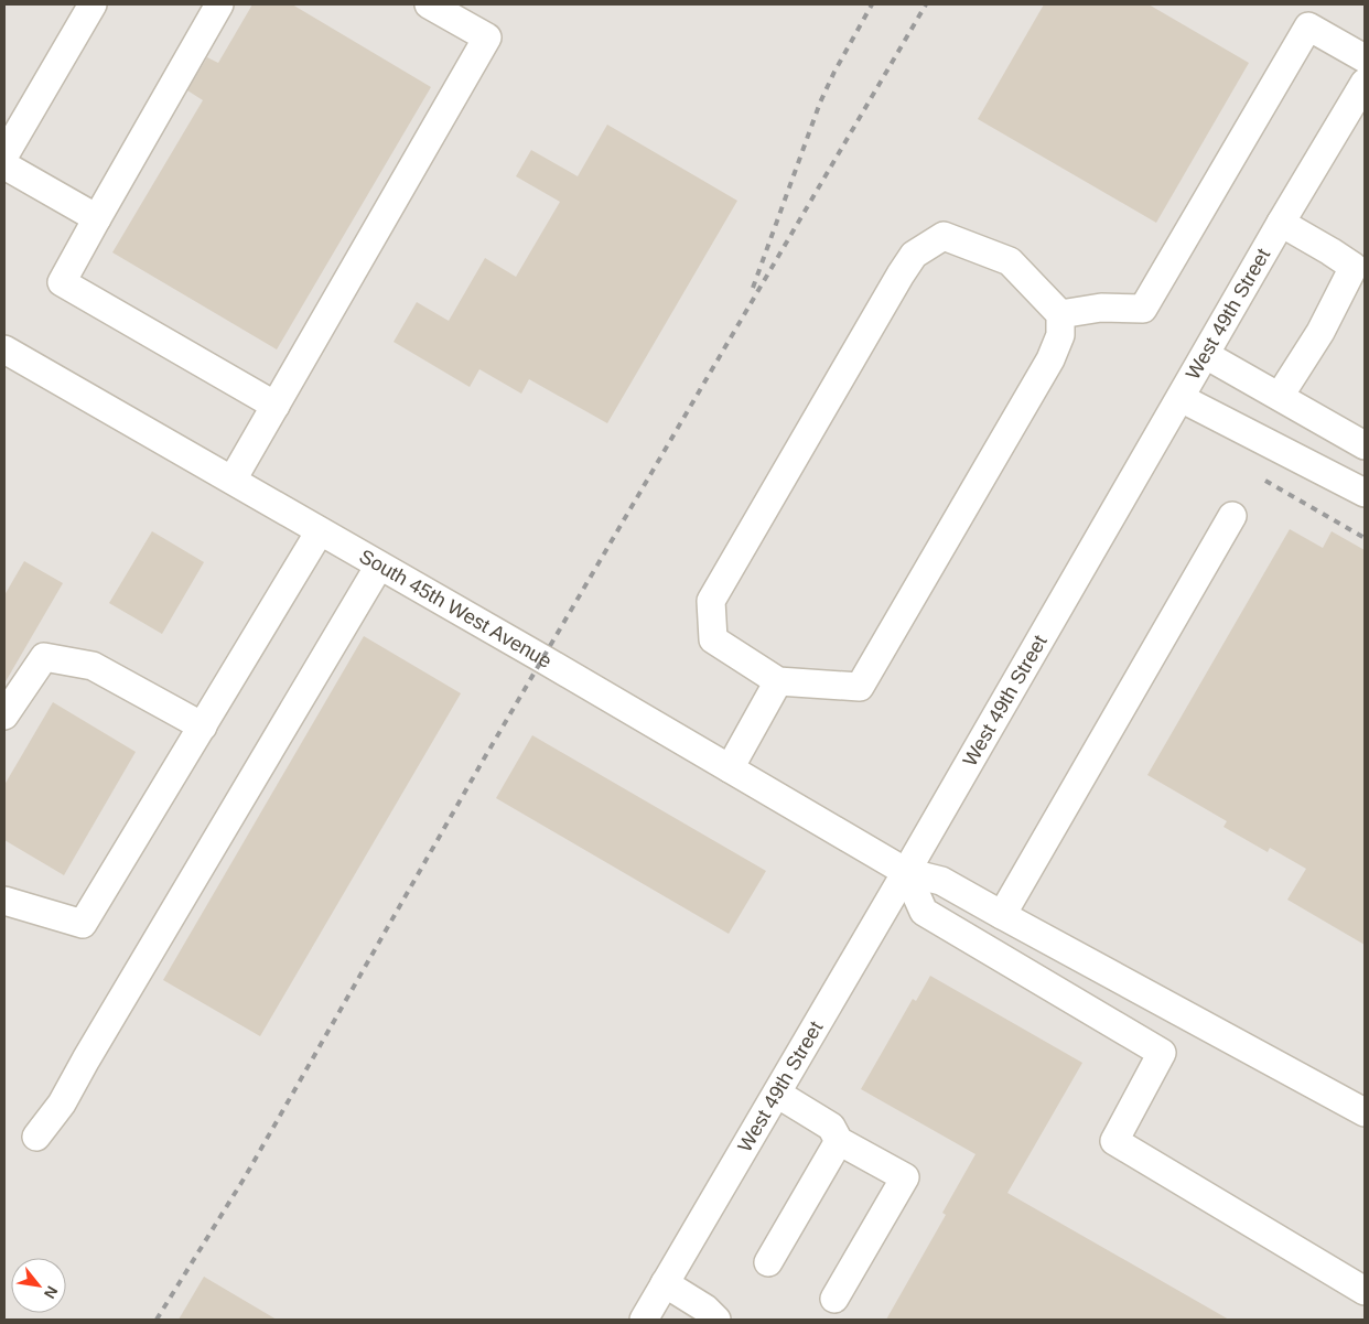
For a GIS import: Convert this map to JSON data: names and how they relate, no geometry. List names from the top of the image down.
{
  "streets": {
    "street": ["West 49th Street", "South 45th West Avenue"]
  },
  "crossings": [
    ["West 49th Street", "South 45th West Avenue"]
  ],
  "north": "bottom right"
}
